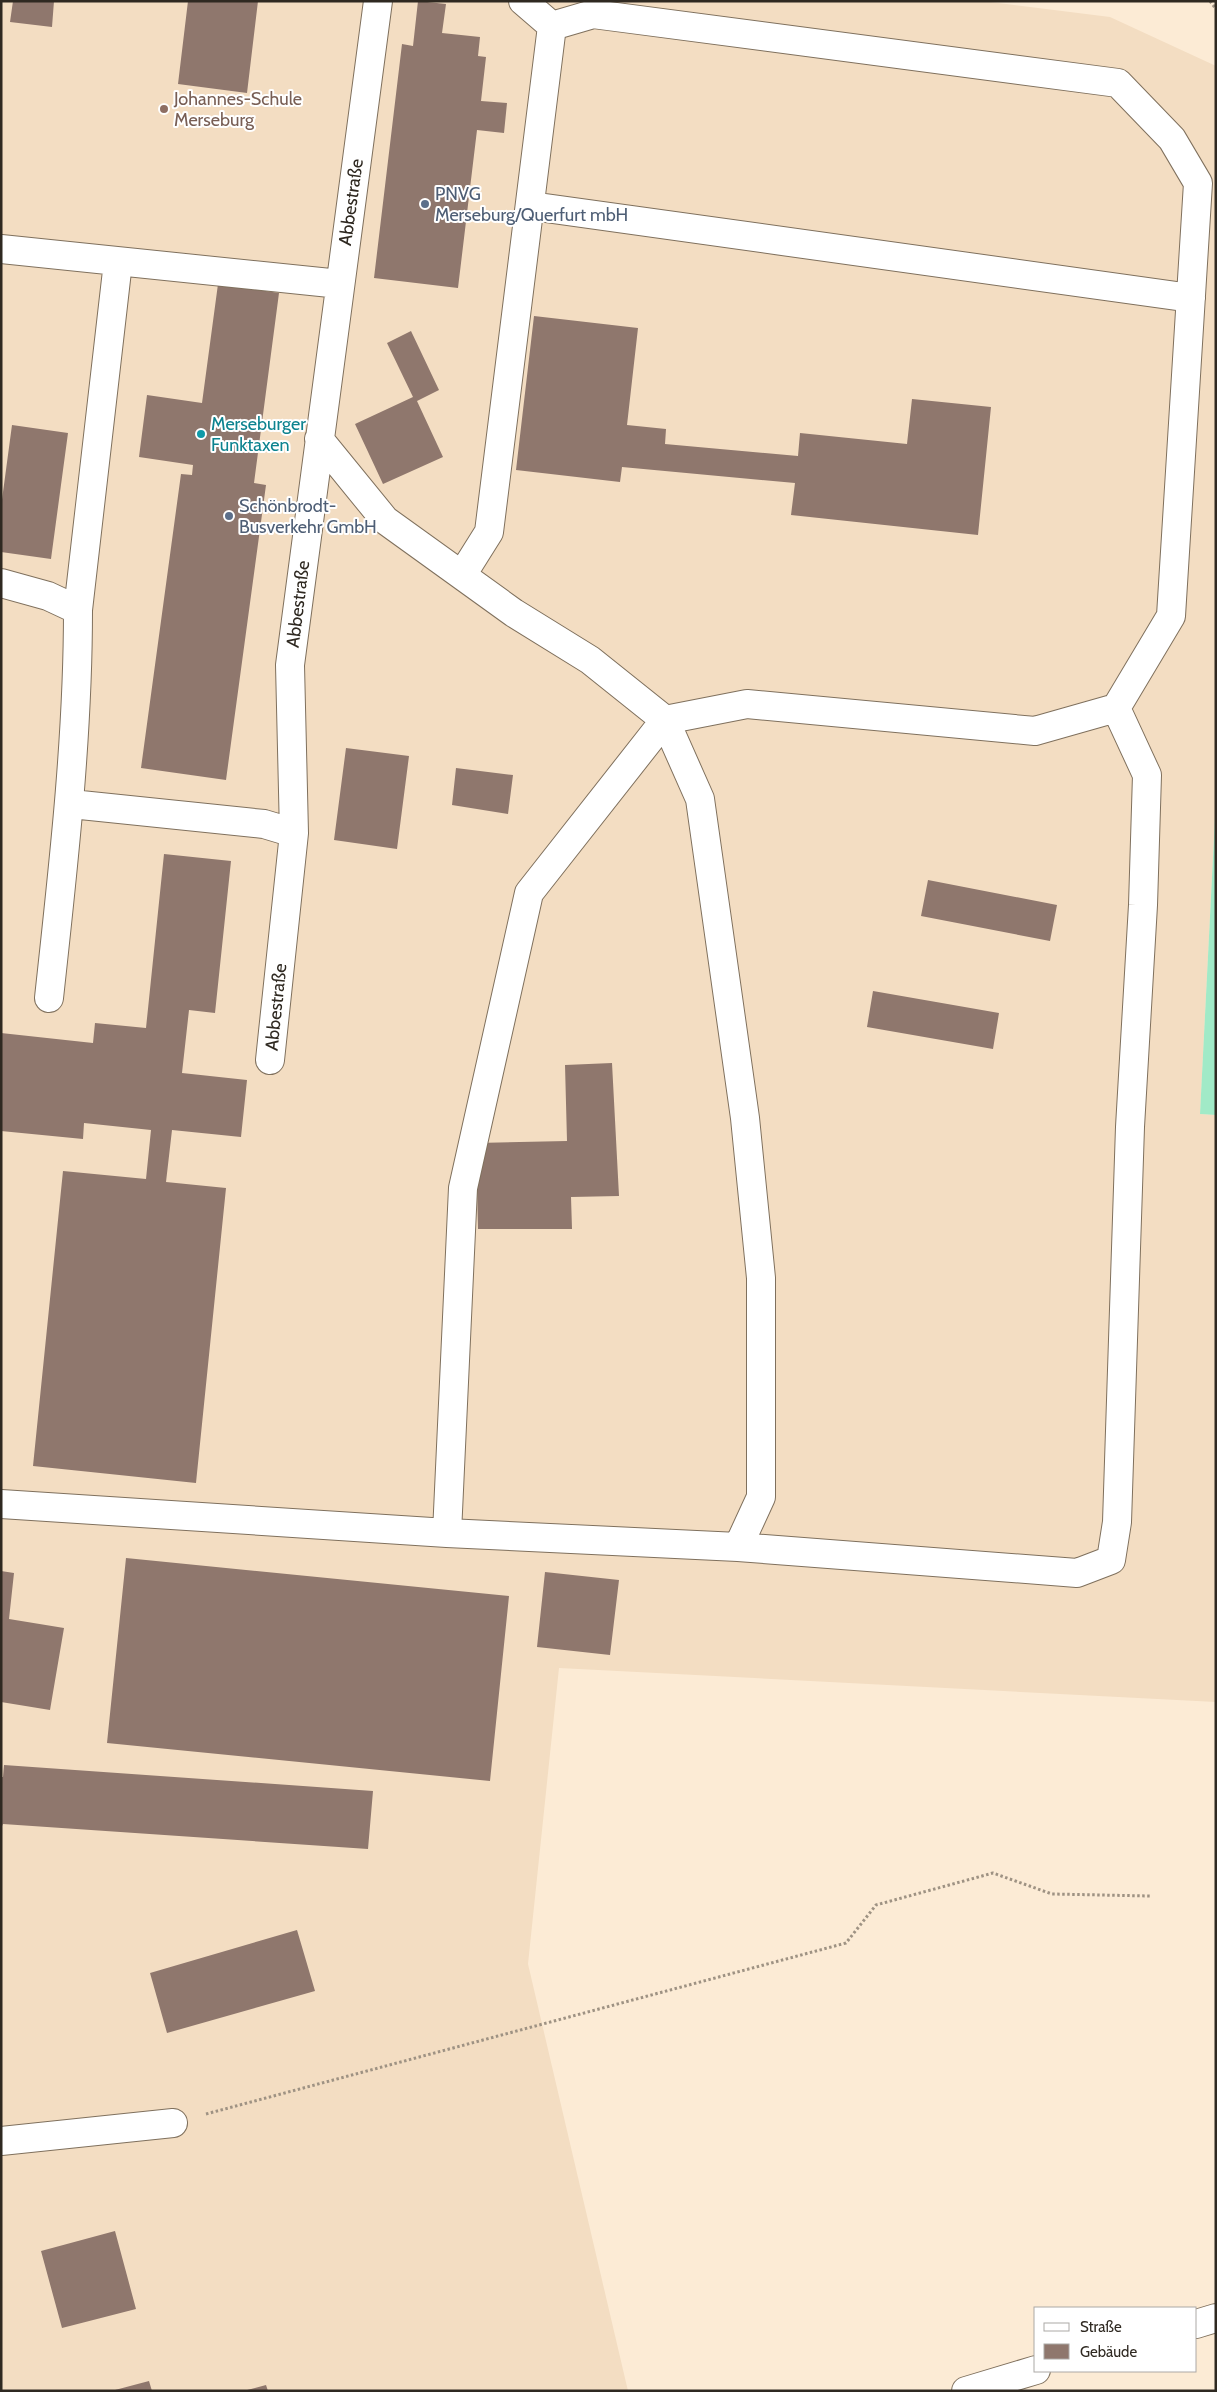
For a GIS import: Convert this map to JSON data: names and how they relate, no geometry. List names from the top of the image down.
{
  "streets": {
    "street": ["Abbestraße"]
  },
  "places": [
    "Johannes-Schule Merseburg",
    "PNVG Merseburg/Querfurt mbH",
    "Merseburger Funktaxen",
    "Schönbrodt- Busverkehr GmbH"
  ],
  "legend": ["Straße", "Gebäude"]
}
